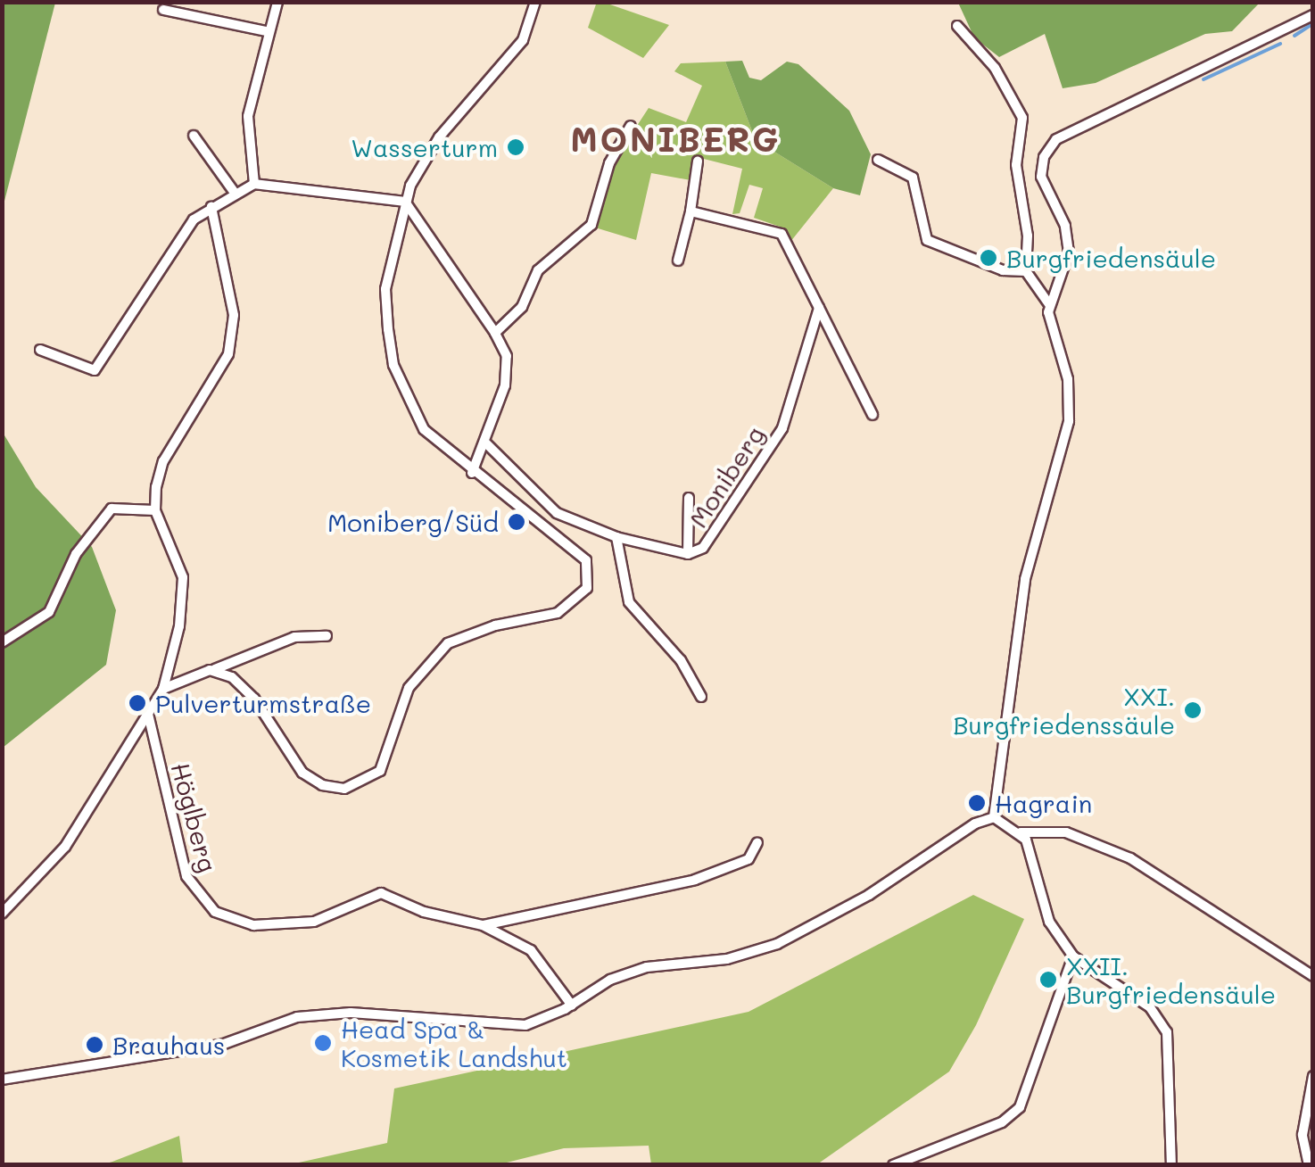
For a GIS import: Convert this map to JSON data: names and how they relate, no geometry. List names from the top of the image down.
{
  "streets": {
    "street": ["Moniberg", "Höglberg"]
  },
  "districts": ["MONIBERG"],
  "places": [
    "Wasserturm",
    "Burgfriedensäule",
    "Moniberg/Süd",
    "Pulverturmstraße",
    "XXI. Burgfriedenssäule",
    "Hagrain",
    "XXII. Burgfriedensäule",
    "Head Spa & Kosmetik Landshut",
    "Brauhaus"
  ]
}
